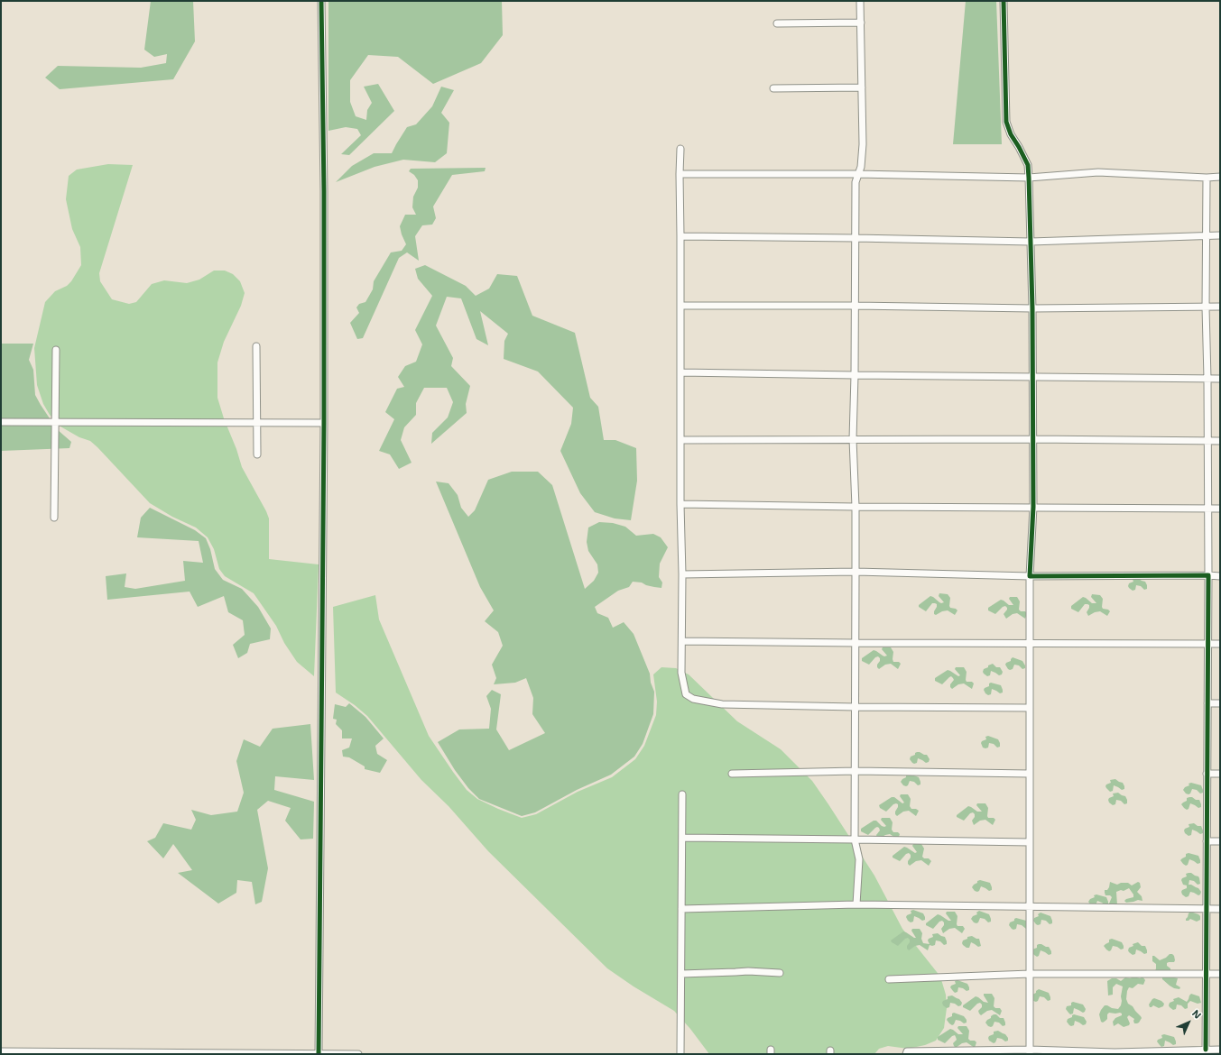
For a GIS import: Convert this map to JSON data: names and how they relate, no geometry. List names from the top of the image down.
{
  "north": "top right"
}
